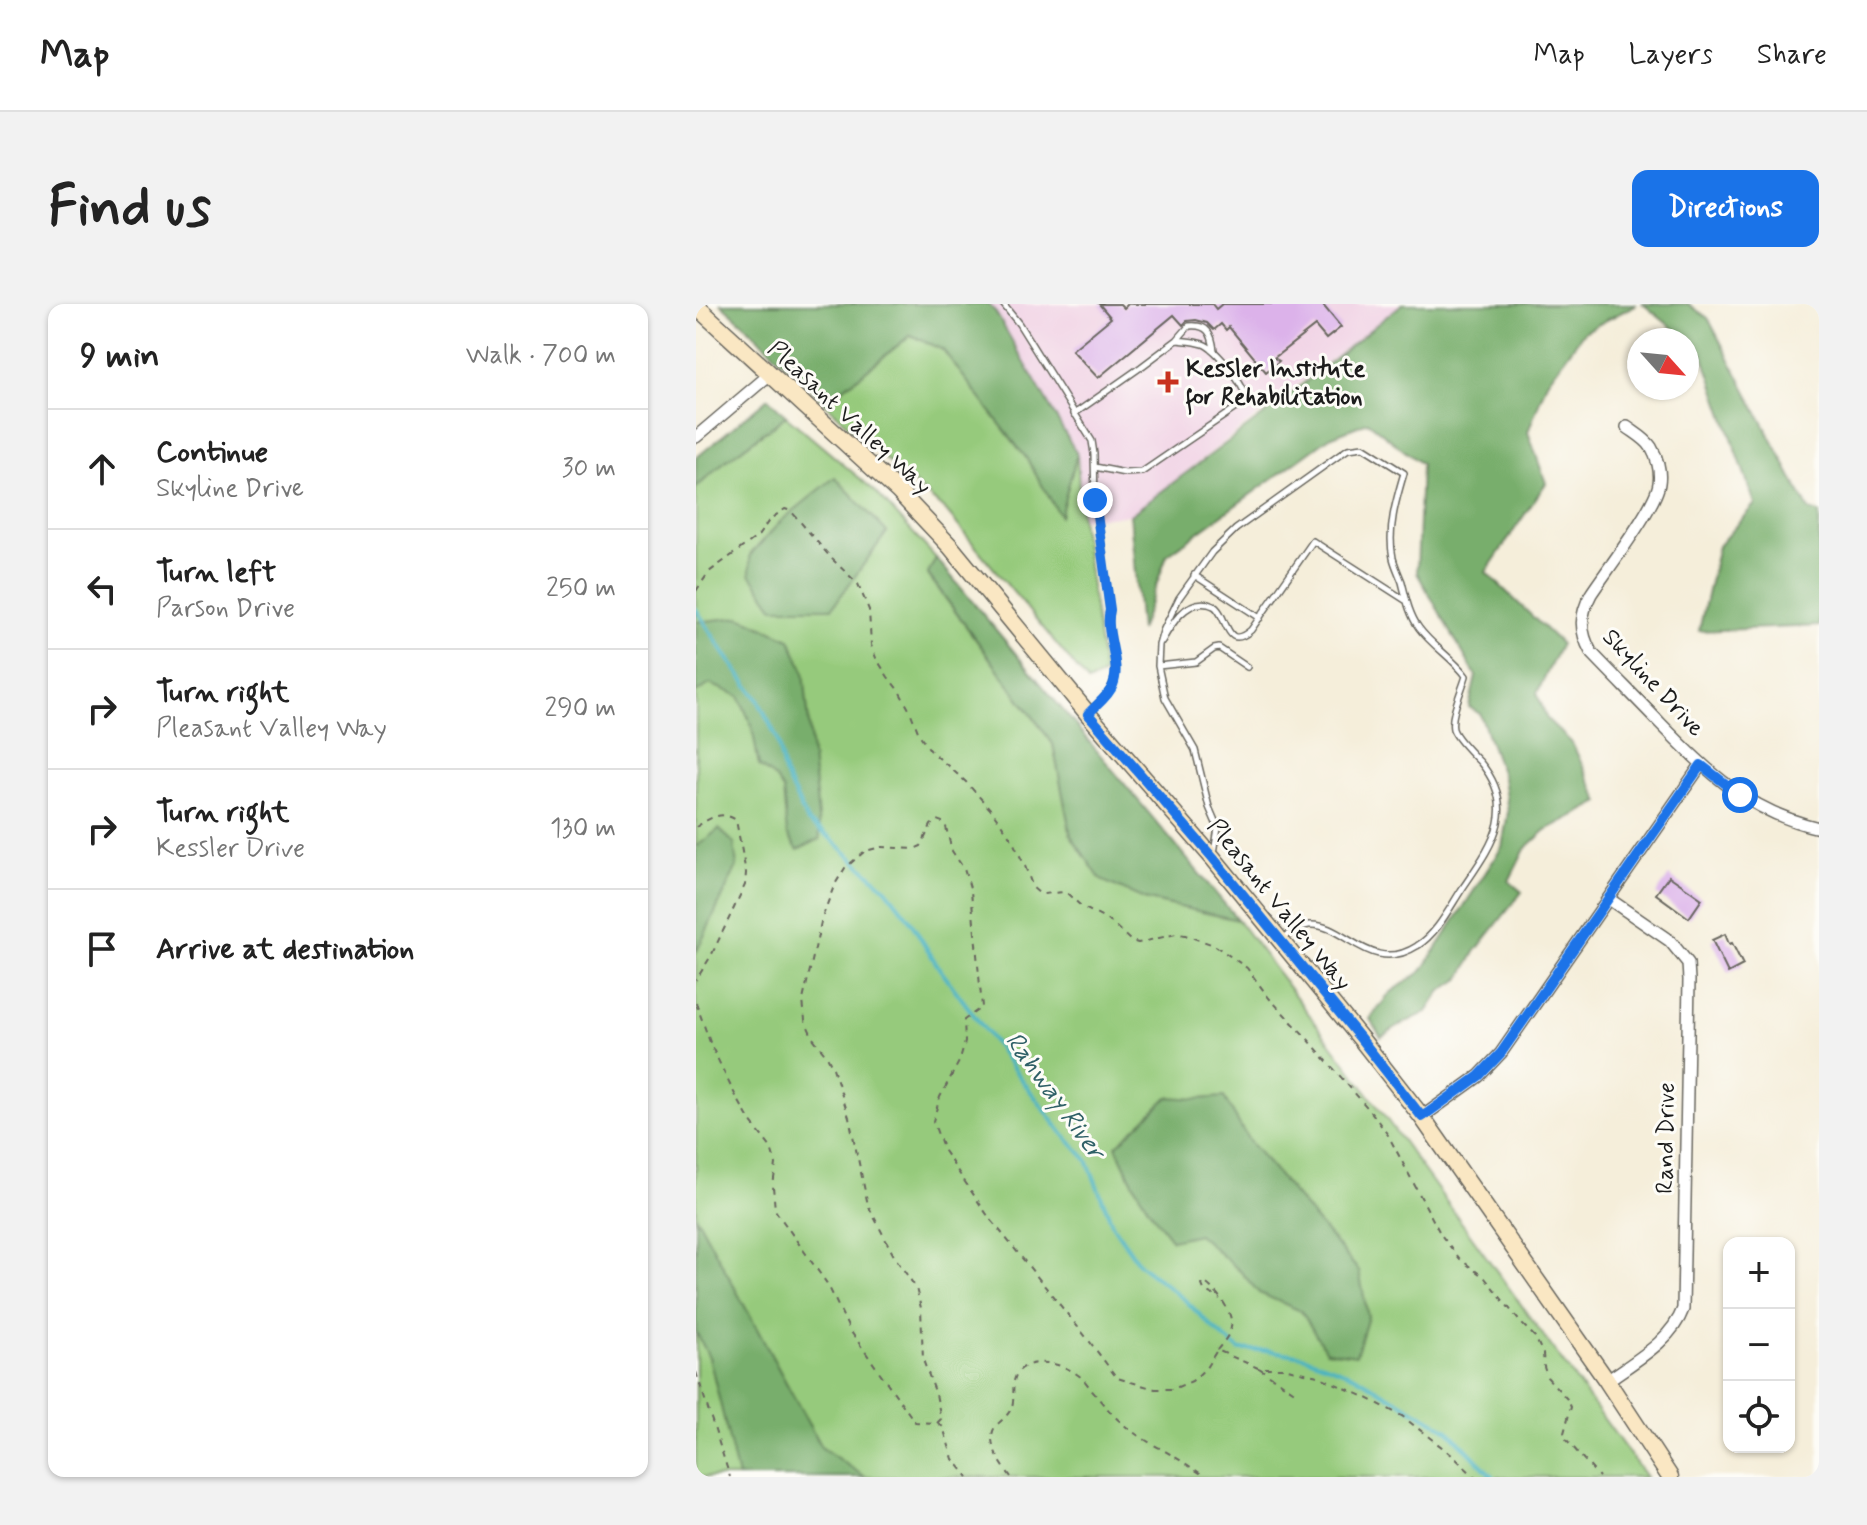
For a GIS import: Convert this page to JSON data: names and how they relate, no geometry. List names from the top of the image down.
{
  "streets": {
    "main road": ["Pleasant Valley Way"],
    "street": ["Skyline Drive", "Rand Drive"]
  },
  "crossings": [
    ["Pleasant Valley Way", "Rand Drive"]
  ],
  "water": ["Rahway River"],
  "places": {
    "health": ["Kessler Institute for Rehabilitation"]
  },
  "north": "bottom right",
  "page": {
    "header": "Map",
    "nav": ["Map", "Layers", "Share"],
    "buttons": "Directions",
    "title": "Find us",
    "heading": ["9 min", "Walk · 700 m"],
    "list": [
      ["Continue", "Skyline Drive", "30 m"],
      ["Turn left", "Parson Drive", "250 m"],
      ["Turn right", "Pleasant Valley Way", "290 m"],
      ["Turn right", "Kessler Drive", "130 m"],
      "Arrive at destination"
    ],
    "map_buttons": ["+", "−"]
  }
}
